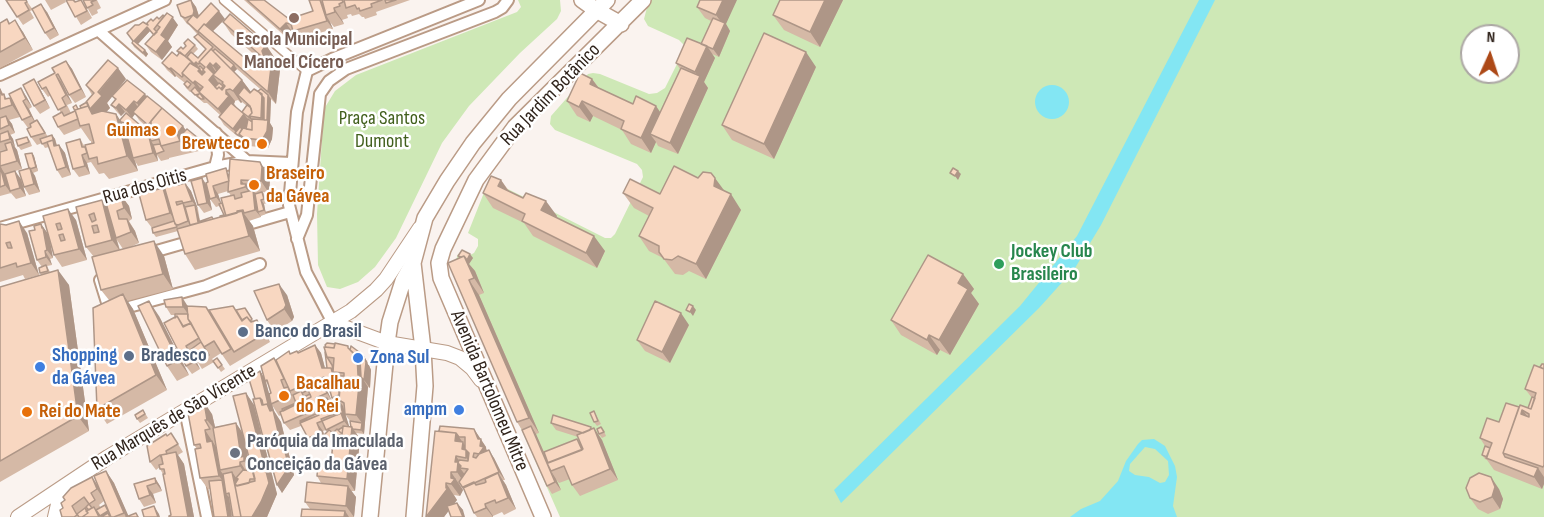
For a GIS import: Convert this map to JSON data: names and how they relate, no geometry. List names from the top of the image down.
{
  "streets": {
    "main road": ["Rua Jardim Botânico", "Avenida Bartolomeu Mitre"],
    "street": ["Rua dos Oitis", "Rua Marquês de São Vicente"]
  },
  "crossings": [
    ["Rua Jardim Botânico", "Avenida Bartolomeu Mitre"]
  ],
  "parks": ["Praça Santos Dumont"],
  "places": [
    "Escola Municipal Manoel Cícero",
    "Guimas",
    "Brewteco",
    "Braseiro da Gávea",
    "Jockey Club Brasileiro",
    "Banco do Brasil",
    "Bradesco",
    "Zona Sul",
    "Shopping da Gávea",
    "Bacalhau do Rei",
    "ampm",
    "Rei do Mate",
    "Paróquia da Imaculada Conceição da Gávea"
  ],
  "north": "top"
}
